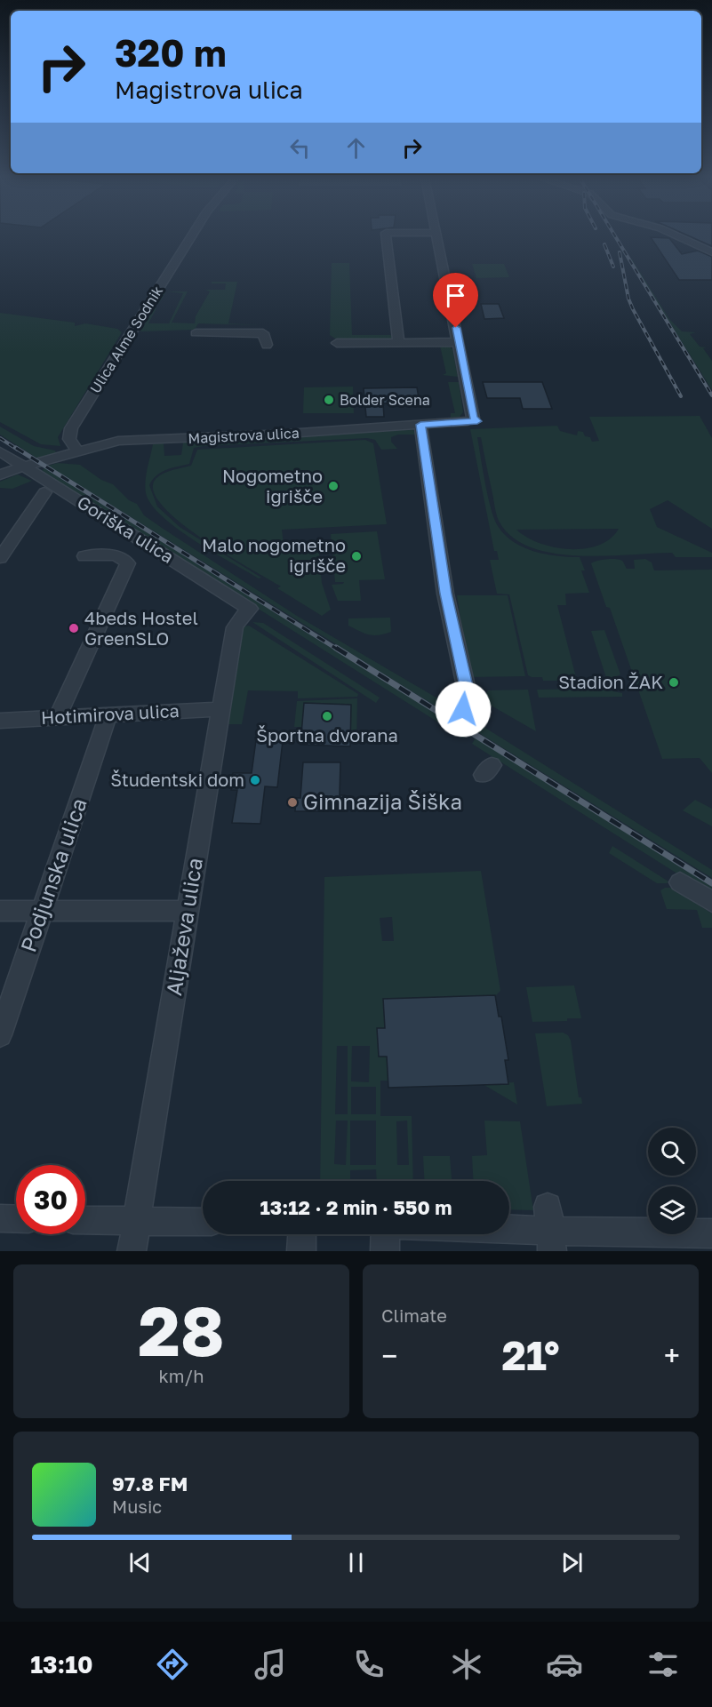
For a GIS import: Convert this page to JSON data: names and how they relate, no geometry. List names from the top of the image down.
{
  "streets": {
    "street": [
      "Ulica Alme Sodnik",
      "Magistrova ulica",
      "Goriška ulica",
      "Hotimirova ulica",
      "Podjunska ulica",
      "Aljaževa ulica"
    ]
  },
  "crossings": [
    ["Ulica Alme Sodnik", "Magistrova ulica"],
    ["Magistrova ulica", "Goriška ulica"],
    ["Goriška ulica", "Aljaževa ulica"],
    ["Hotimirova ulica", "Podjunska ulica"],
    ["Hotimirova ulica", "Aljaževa ulica"]
  ],
  "places": [
    "Bolder Scena",
    "Nogometno igrišče",
    "Malo nogometno igrišče",
    "4beds Hostel GreenSLO",
    "Stadion ŽAK",
    "Športna dvorana",
    "Študentski dom",
    "Gimnazija Šiška"
  ],
  "page": {
    "turn": ["320 m", "Magistrova ulica"],
    "limit": "30",
    "trip": "13:12 · 2 min · 550 m",
    "tile": [
      ["28", "km/h"],
      "Climate"
    ],
    "heat": ["−", "21°", "+"],
    "song": ["97.8 FM", "Music"],
    "tabs": "13:10"
  }
}
